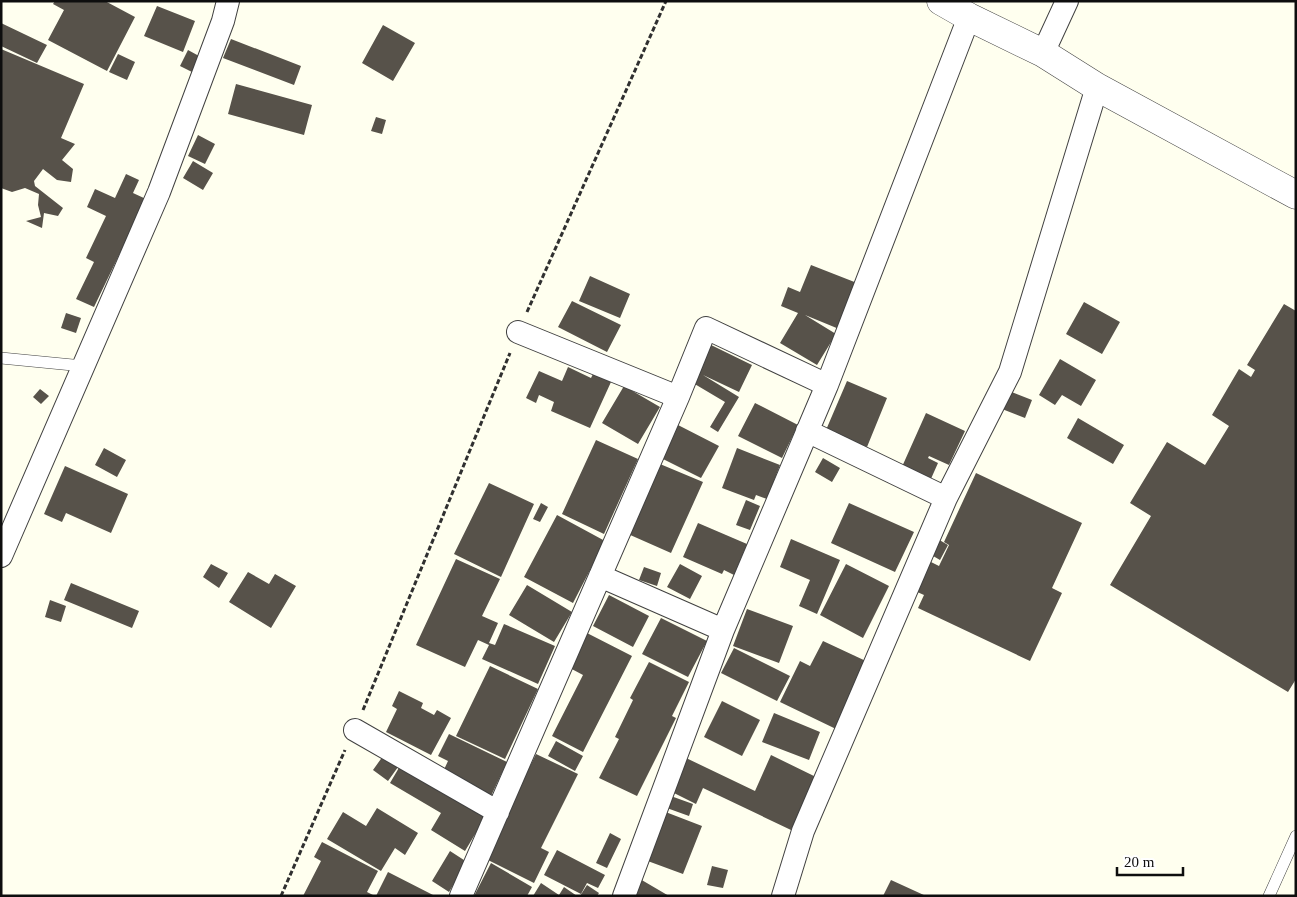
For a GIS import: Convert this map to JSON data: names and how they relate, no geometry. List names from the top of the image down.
{
  "scale_bar": "20 m"
}
